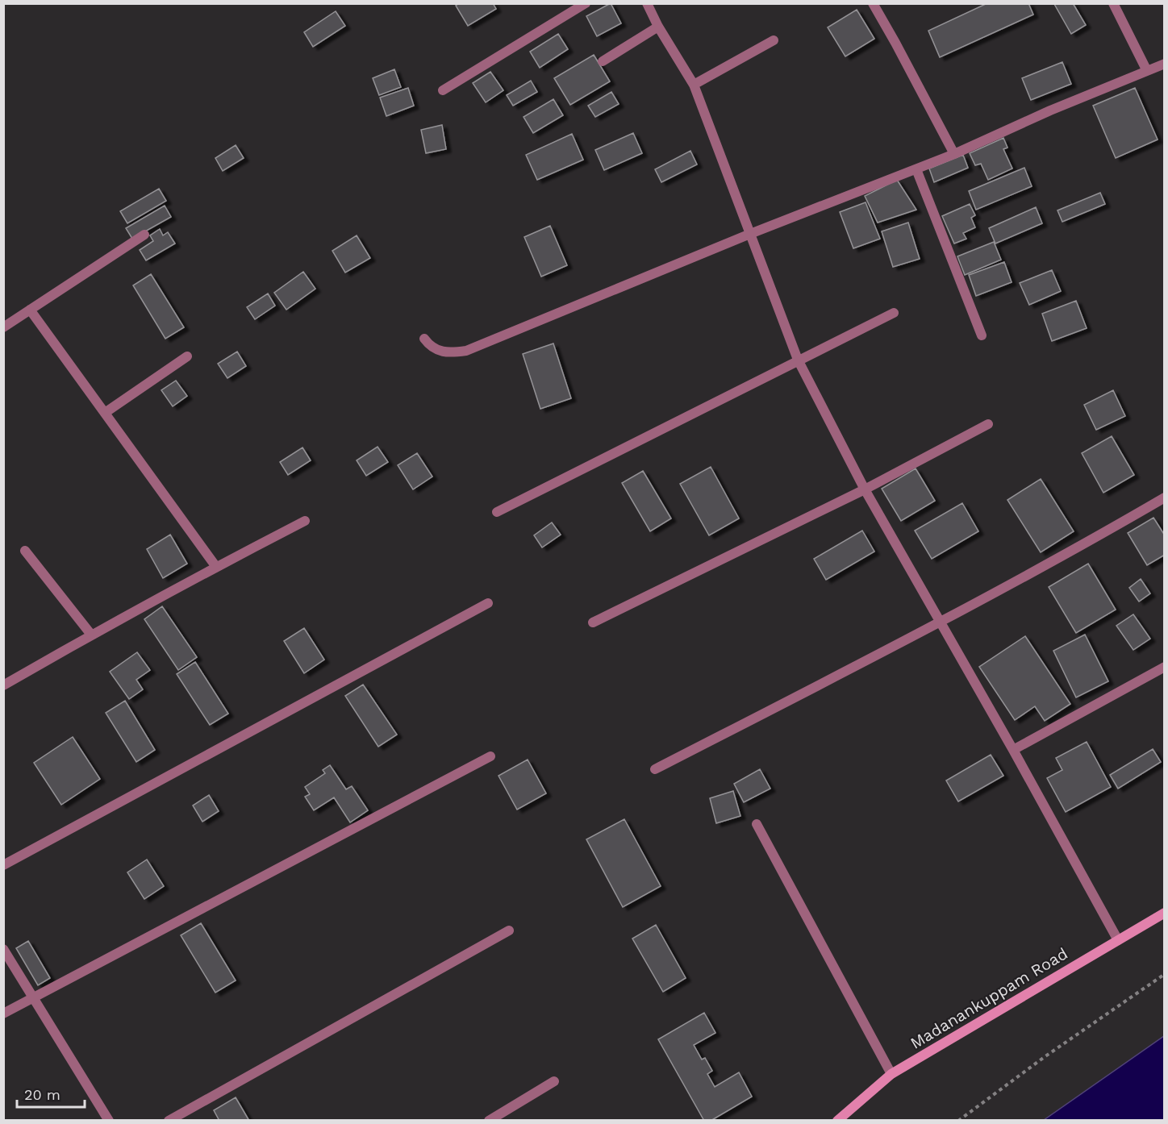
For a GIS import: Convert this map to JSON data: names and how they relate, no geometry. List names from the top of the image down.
{
  "streets": {
    "main road": ["Madanankuppam Road"]
  },
  "scale_bar": "20 m"
}
